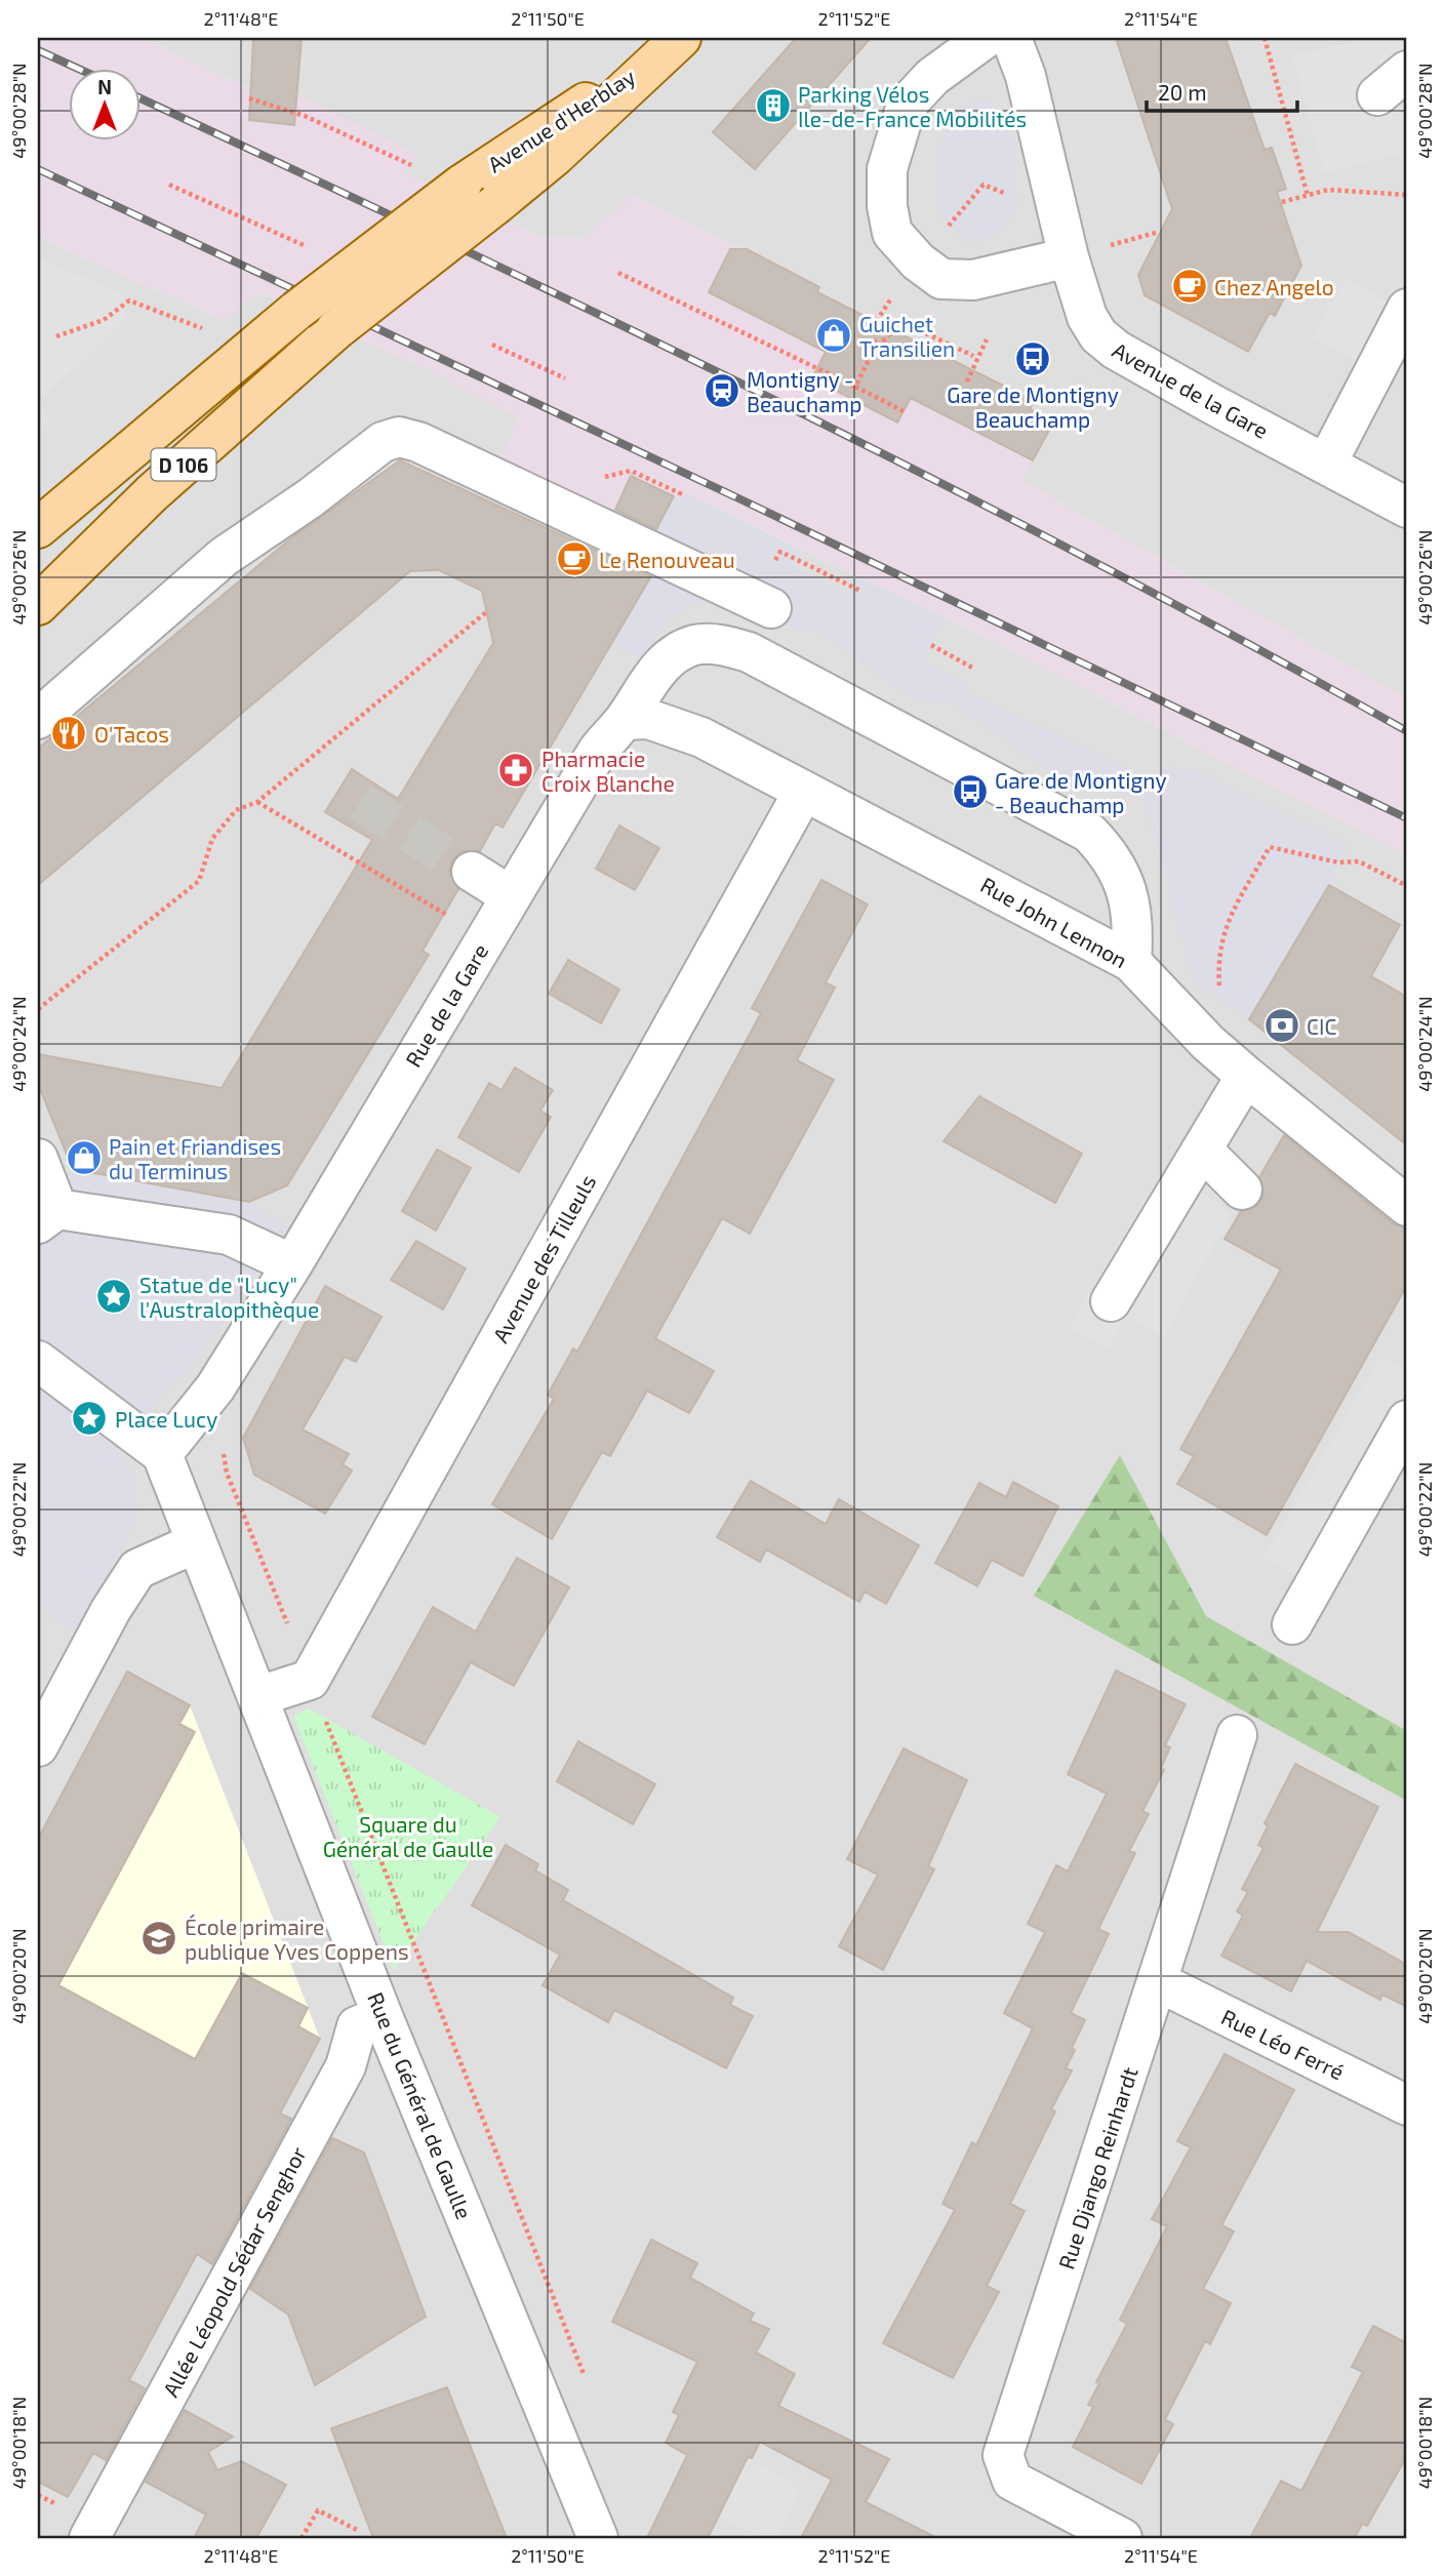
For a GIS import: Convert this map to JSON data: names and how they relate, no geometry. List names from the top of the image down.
{
  "streets": {
    "main road": ["Avenue d'Herblay", "D 106"],
    "street": [
      "Avenue de la Gare",
      "Rue John Lennon",
      "Rue de la Gare",
      "Avenue des Tilleuls",
      "Rue Léo Ferré",
      "Rue du Général de Gaulle",
      "Rue Django Reinhardt",
      "Allée Léopold Sédar Senghor"
    ]
  },
  "crossings": [
    ["Rue John Lennon", "Rue de la Gare"],
    ["Rue John Lennon", "Avenue des Tilleuls"],
    ["Rue de la Gare", "Rue du Général de Gaulle"],
    ["Rue Léo Ferré", "Rue Django Reinhardt"],
    ["Rue du Général de Gaulle", "Allée Léopold Sédar Senghor"]
  ],
  "parks": ["Square du Général de Gaulle"],
  "places": {
    "building": ["Parking Vélos Ile-de-France Mobilités"],
    "cafe": ["Chez Angelo", "Le Renouveau"],
    "shop": ["Guichet Transilien", "Pain et Friandises du Terminus"],
    "bus stop": ["Gare de Montigny Beauchamp", "Gare de Montigny - Beauchamp"],
    "station": ["Montigny - Beauchamp"],
    "restaurant": ["O'Tacos"],
    "pharmacy": ["Pharmacie Croix Blanche"],
    "bank": ["CIC"],
    "place": ["Statue de \"Lucy\" l'Australopithèque", "Place Lucy"],
    "school or university": ["École primaire publique Yves Coppens"]
  },
  "scale_bar": "20 m",
  "north": "top",
  "coordinates": [
    "2°11'48\"E",
    "2°11'50\"E",
    "2°11'52\"E",
    "2°11'54\"E",
    "49°00'28\"N",
    "49°00'26\"N",
    "49°00'24\"N",
    "49°00'22\"N",
    "49°00'20\"N",
    "49°00'18\"N"
  ]
}
